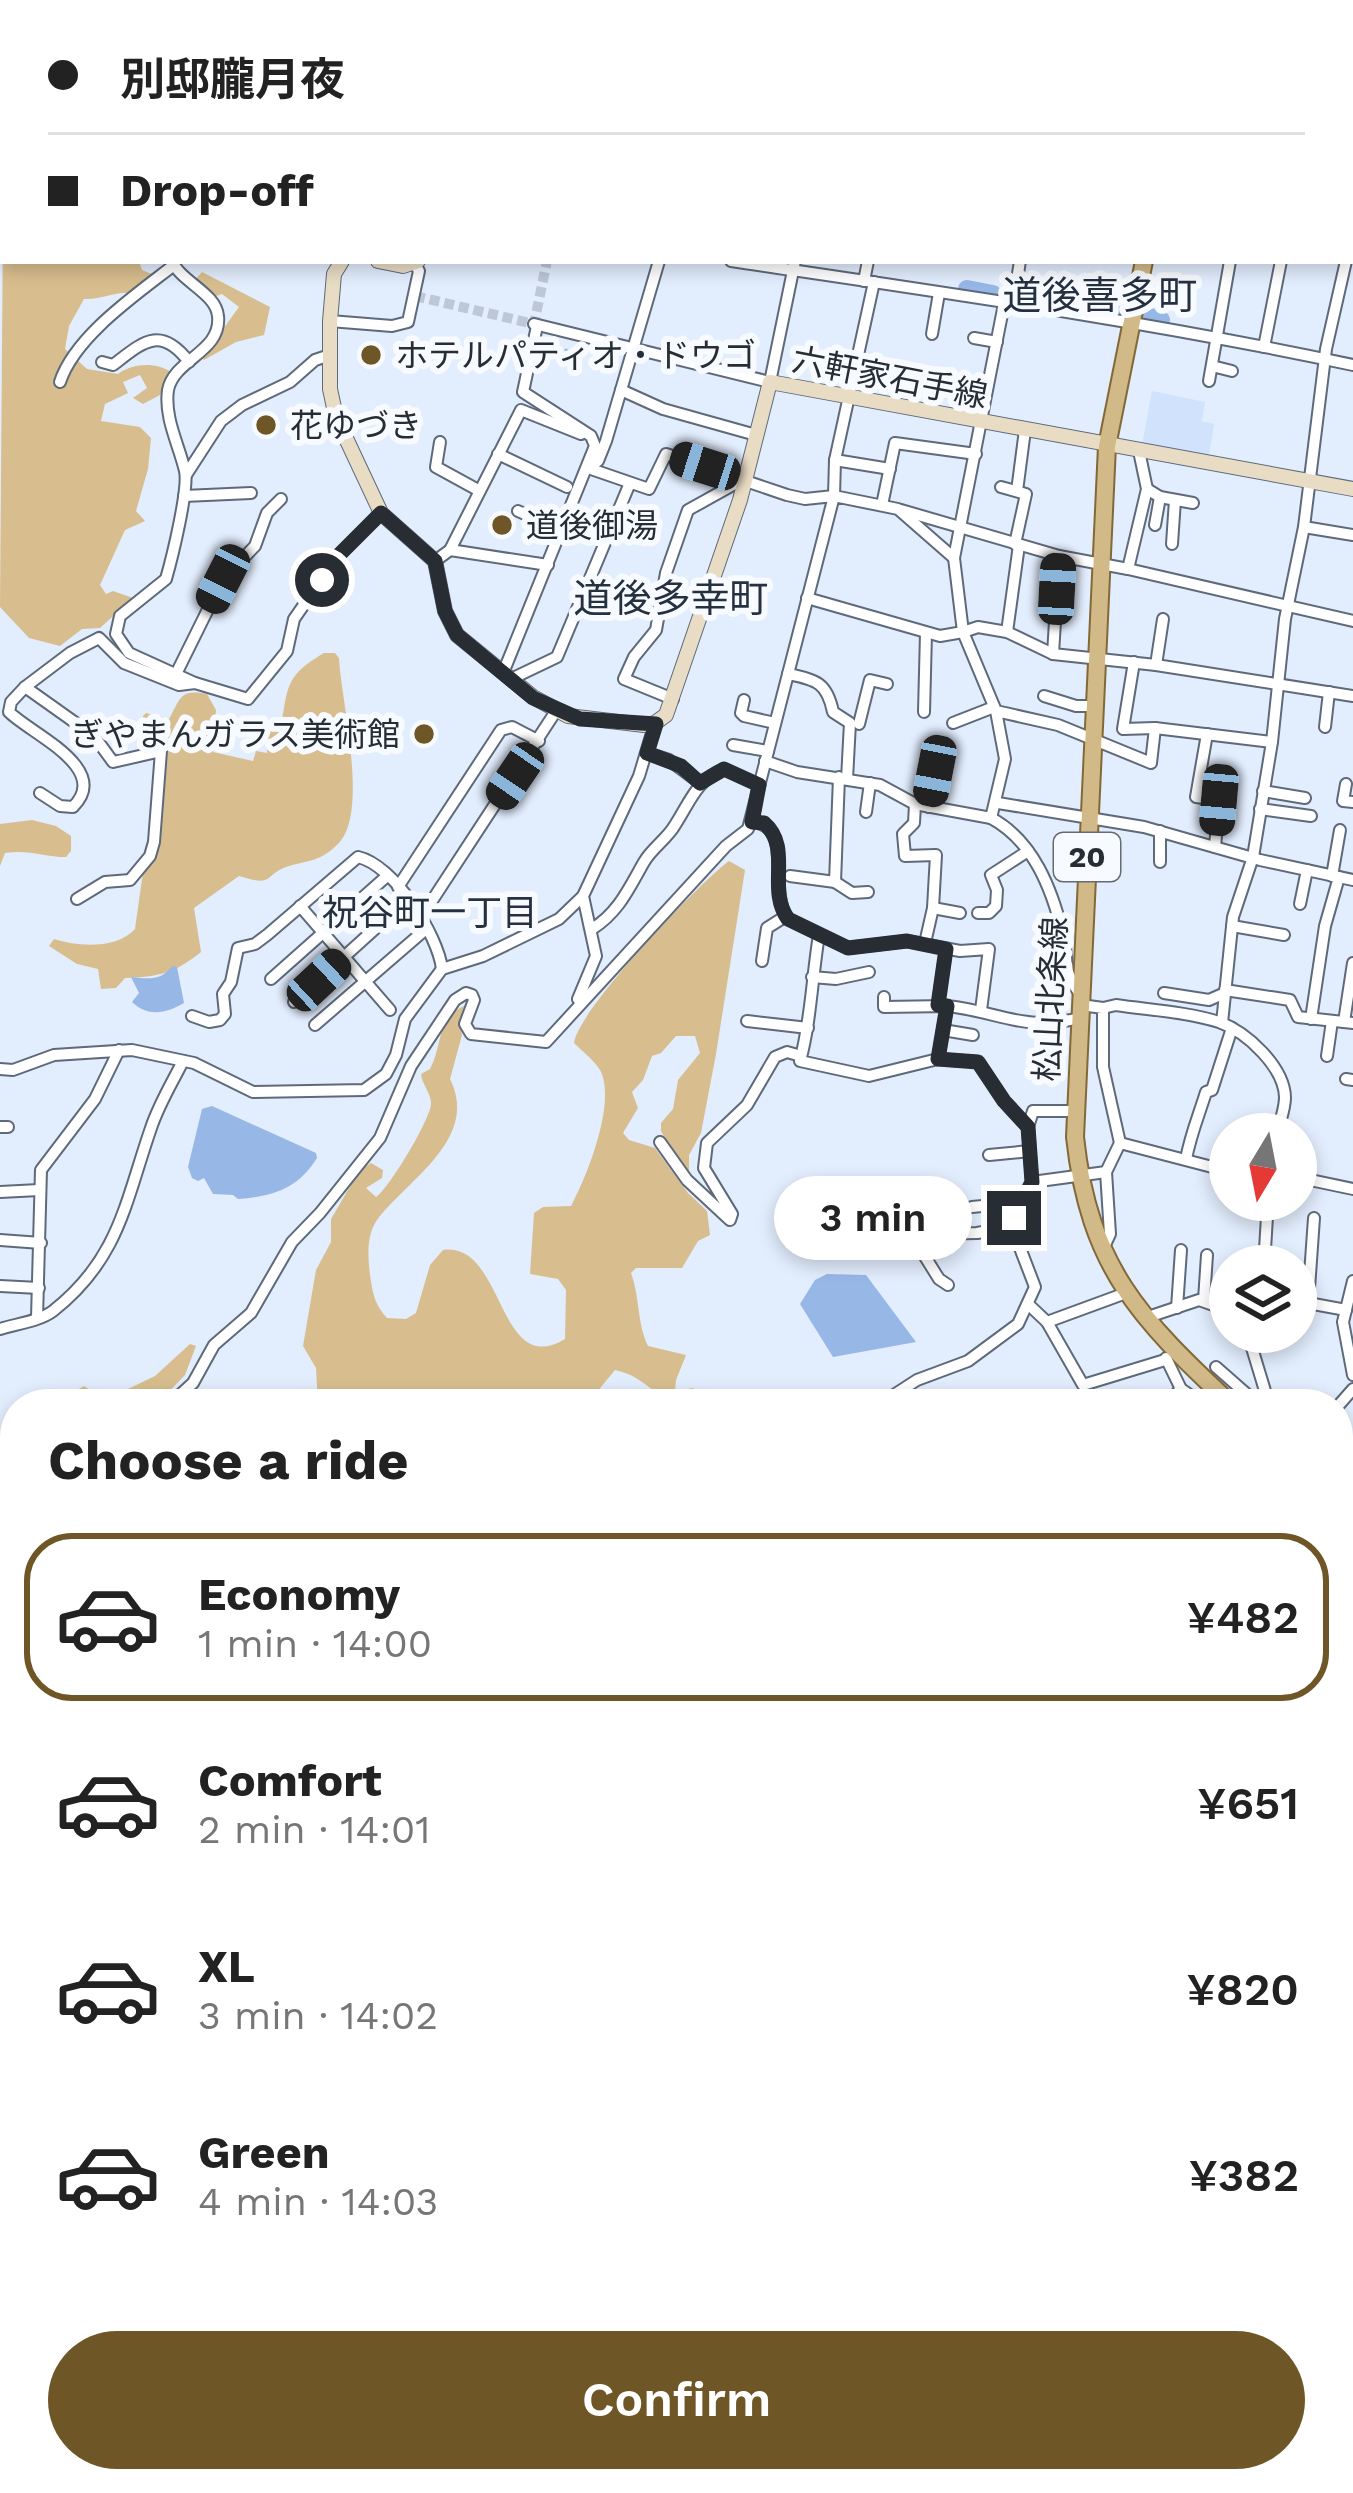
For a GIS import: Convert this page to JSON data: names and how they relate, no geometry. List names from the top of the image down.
{
  "streets": {
    "main road": ["六軒家石手線", "20", "松山北条線"]
  },
  "crossings": [
    ["六軒家石手線", "松山北条線"]
  ],
  "districts": ["道後喜多町", "道後多幸町", "祝谷町一丁目"],
  "places": [
    "ホテルパティオ・ドウゴ",
    "花ゆづき",
    "道後御湯",
    "ぎやまんガラス美術館"
  ],
  "north": "bottom",
  "page": {
    "banner": ["別邸朧月夜", "Drop-off"],
    "bubble": "3 min",
    "heading": "Choose a ride",
    "list": [
      {
        "name": "Economy",
        "note": "1 min · 14:00",
        "value": "¥482"
      },
      {
        "name": "Comfort",
        "note": "2 min · 14:01",
        "value": "¥651"
      },
      {
        "name": "XL",
        "note": "3 min · 14:02",
        "value": "¥820"
      },
      {
        "name": "Green",
        "note": "4 min · 14:03",
        "value": "¥382"
      }
    ],
    "buttons": "Confirm"
  }
}
